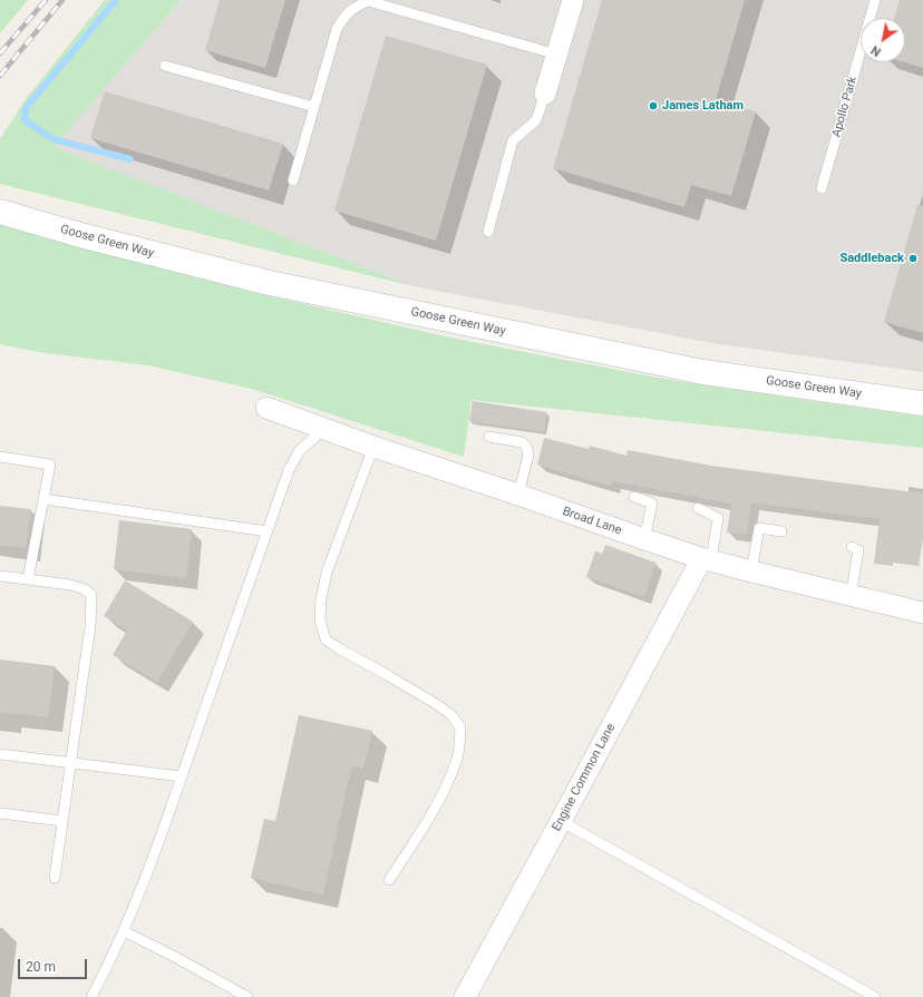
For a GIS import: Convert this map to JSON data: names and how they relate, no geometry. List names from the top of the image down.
{
  "streets": {
    "main road": ["Goose Green Way"],
    "street": ["Broad Lane", "Engine Common Lane"],
    "lane": ["Apollo Park"]
  },
  "crossings": [
    ["Broad Lane", "Engine Common Lane"]
  ],
  "places": ["James Latham", "Saddleback"],
  "scale_bar": "20 m",
  "north": "bottom left"
}
